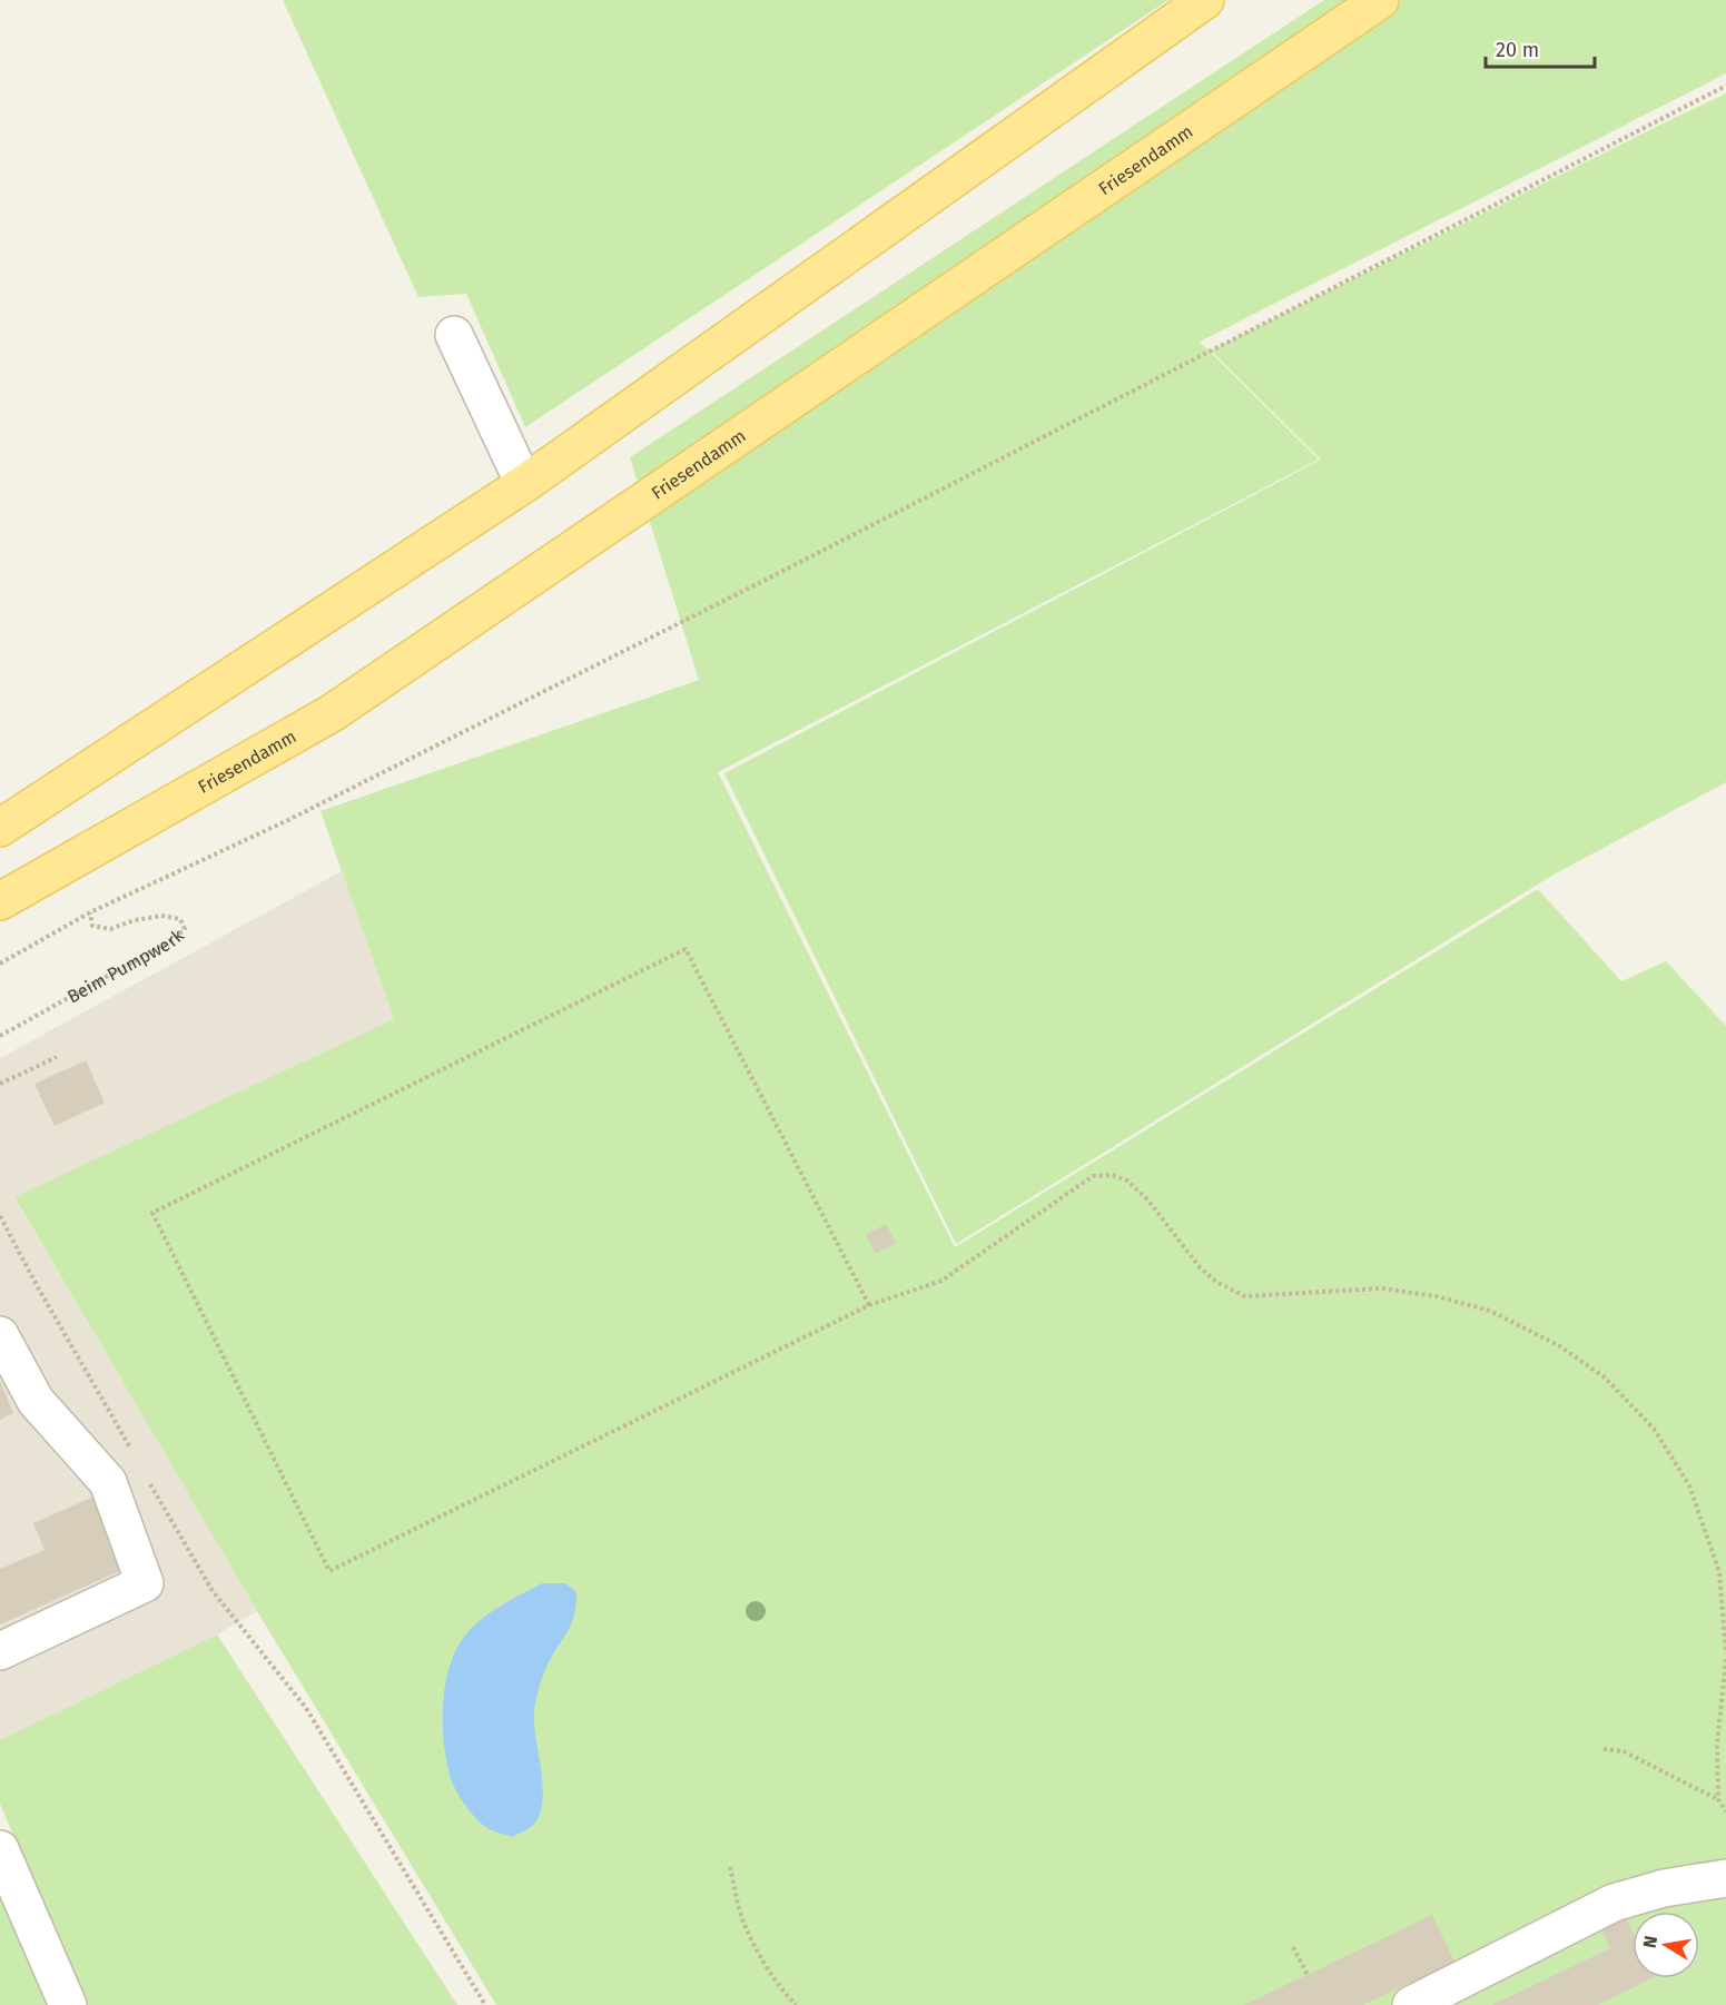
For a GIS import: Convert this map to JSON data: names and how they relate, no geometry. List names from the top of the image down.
{
  "streets": {
    "main road": ["Friesendamm"],
    "path": ["Beim Pumpwerk"]
  },
  "scale_bar": "20 m",
  "north": "left"
}
